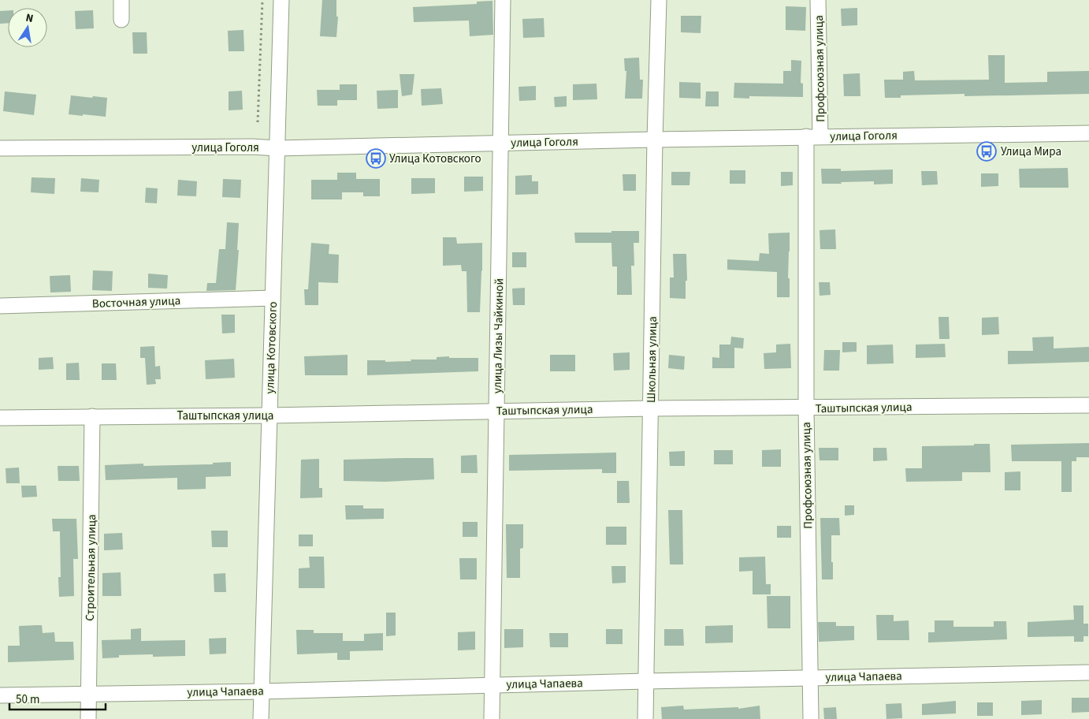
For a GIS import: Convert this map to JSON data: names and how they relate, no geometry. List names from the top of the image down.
{
  "streets": {
    "street": [
      "Профсоюзная улица",
      "улица Гоголя",
      "Восточная улица",
      "улица Лизы Чайкиной",
      "улица Котовского",
      "Школьная улица",
      "Таштыпская улица",
      "Строительная улица",
      "улица Чапаева"
    ]
  },
  "crossings": [
    ["Профсоюзная улица", "улица Гоголя"],
    ["Профсоюзная улица", "Таштыпская улица"],
    ["Профсоюзная улица", "улица Чапаева"],
    ["улица Гоголя", "улица Лизы Чайкиной"],
    ["улица Гоголя", "улица Котовского"],
    ["улица Гоголя", "Школьная улица"],
    ["Восточная улица", "улица Котовского"],
    ["улица Лизы Чайкиной", "Таштыпская улица"],
    ["улица Лизы Чайкиной", "улица Чапаева"],
    ["улица Котовского", "Таштыпская улица"],
    ["улица Котовского", "улица Чапаева"],
    ["Школьная улица", "Таштыпская улица"],
    ["Школьная улица", "улица Чапаева"],
    ["Таштыпская улица", "Строительная улица"],
    ["Строительная улица", "улица Чапаева"]
  ],
  "places": {
    "bus stop": ["Улица Мира", "Улица Котовского"]
  },
  "scale_bar": "50 m",
  "north": "top"
}
